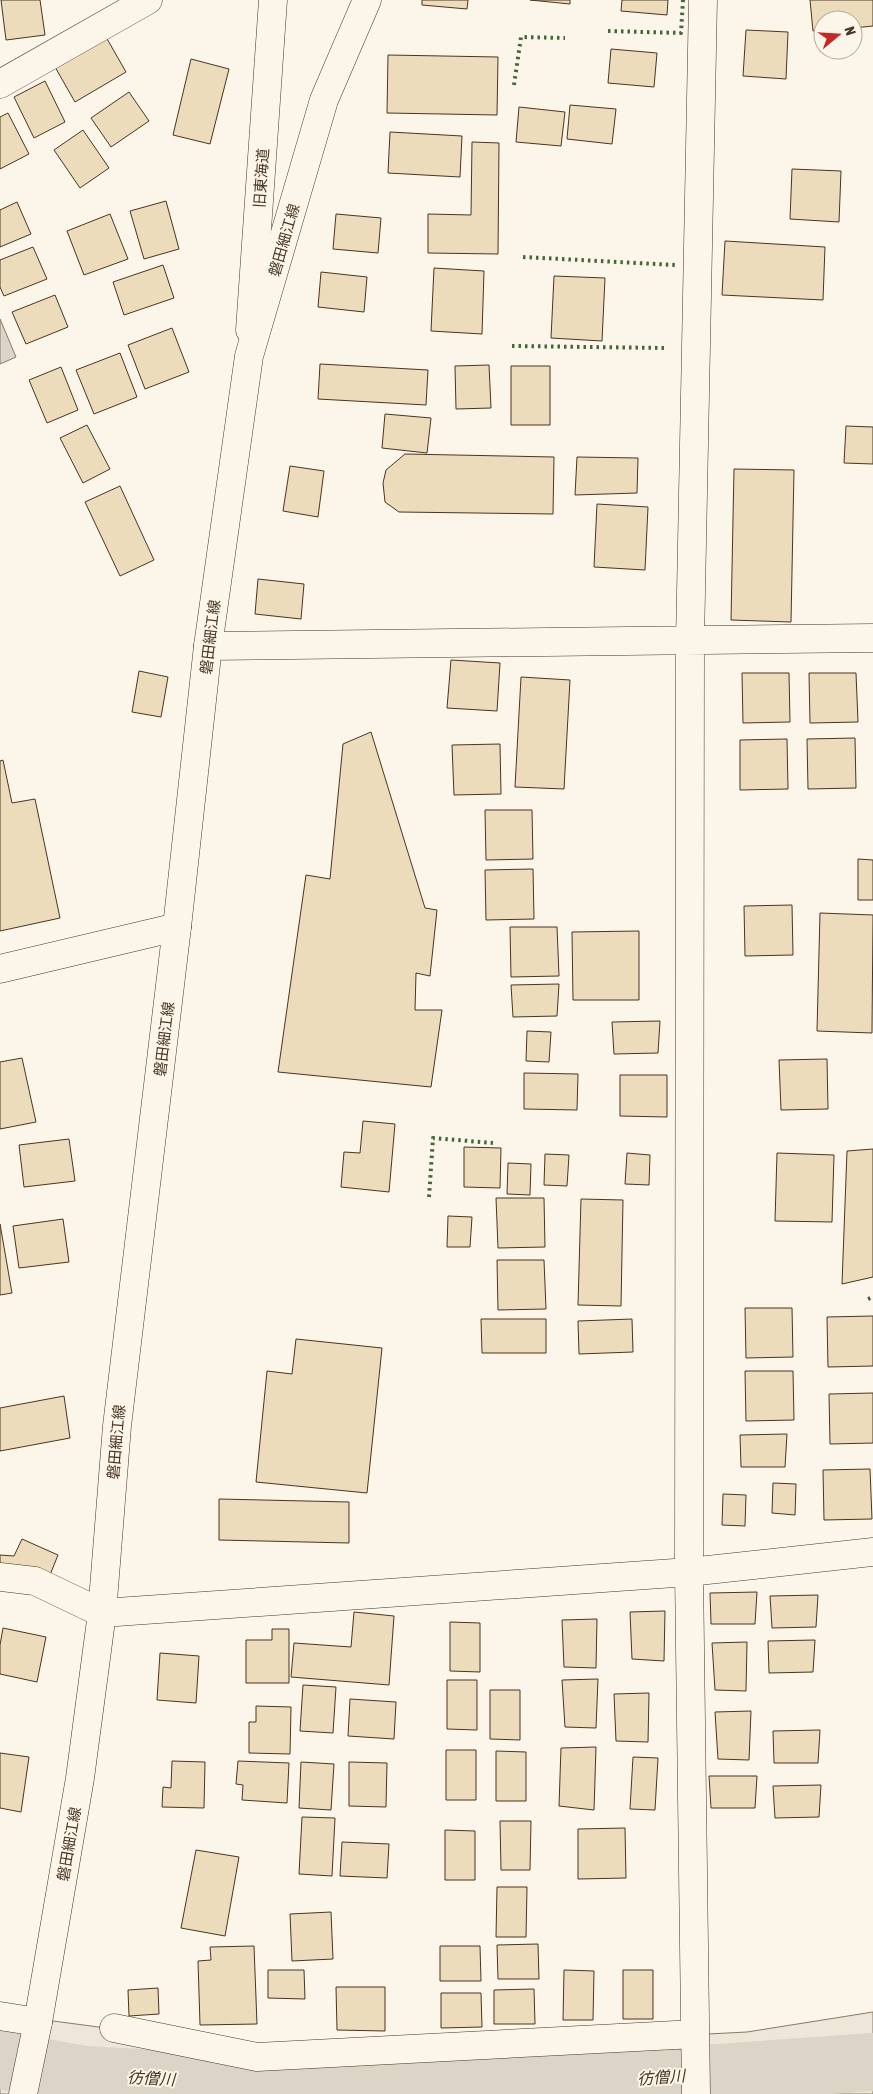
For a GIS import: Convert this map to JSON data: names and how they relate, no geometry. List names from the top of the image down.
{
  "streets": {
    "street": ["旧東海道", "磐田細江線"]
  },
  "crossings": [
    ["旧東海道", "磐田細江線"]
  ],
  "water": ["彷僧川"],
  "north": "right"
}
